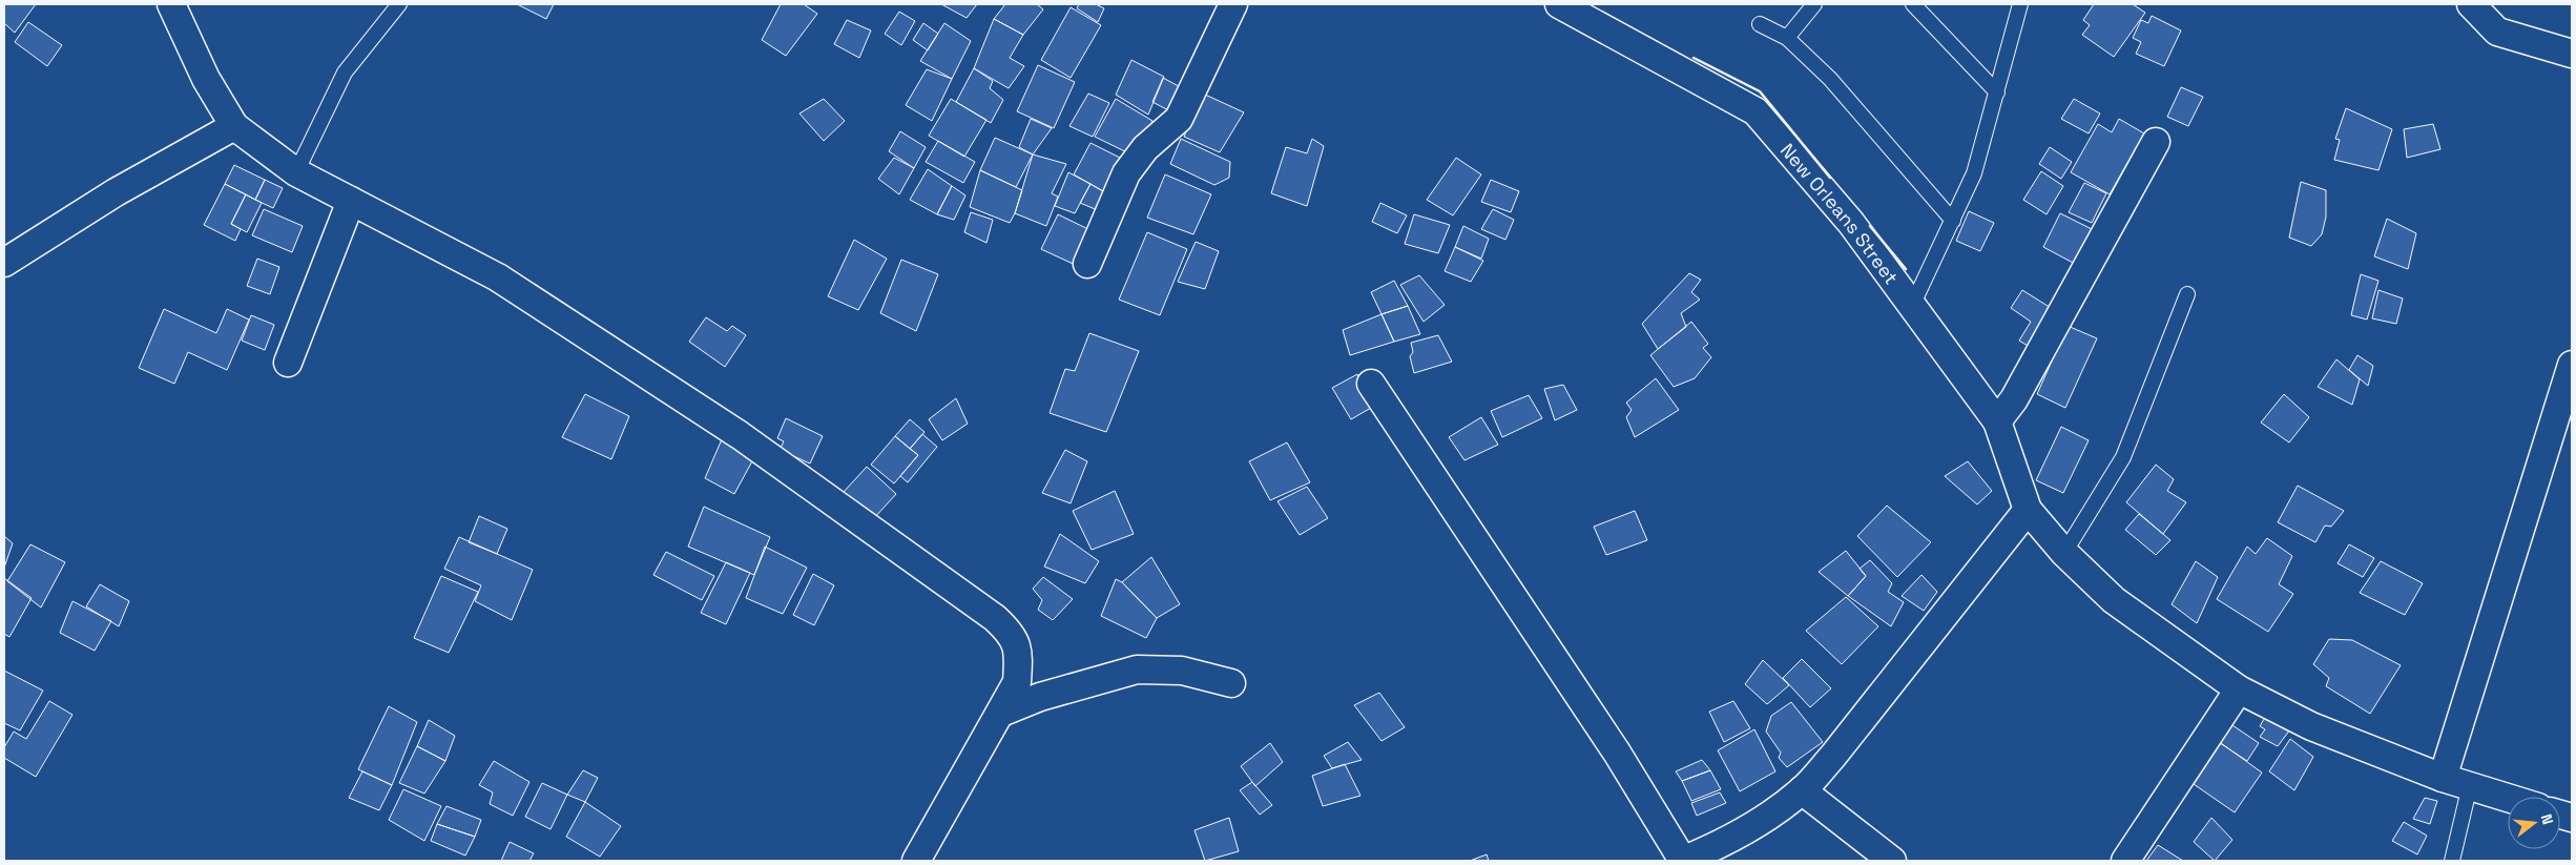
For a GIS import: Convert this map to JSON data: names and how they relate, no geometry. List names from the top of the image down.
{
  "streets": {
    "street": ["New Orleans Street"]
  },
  "north": "right"
}
